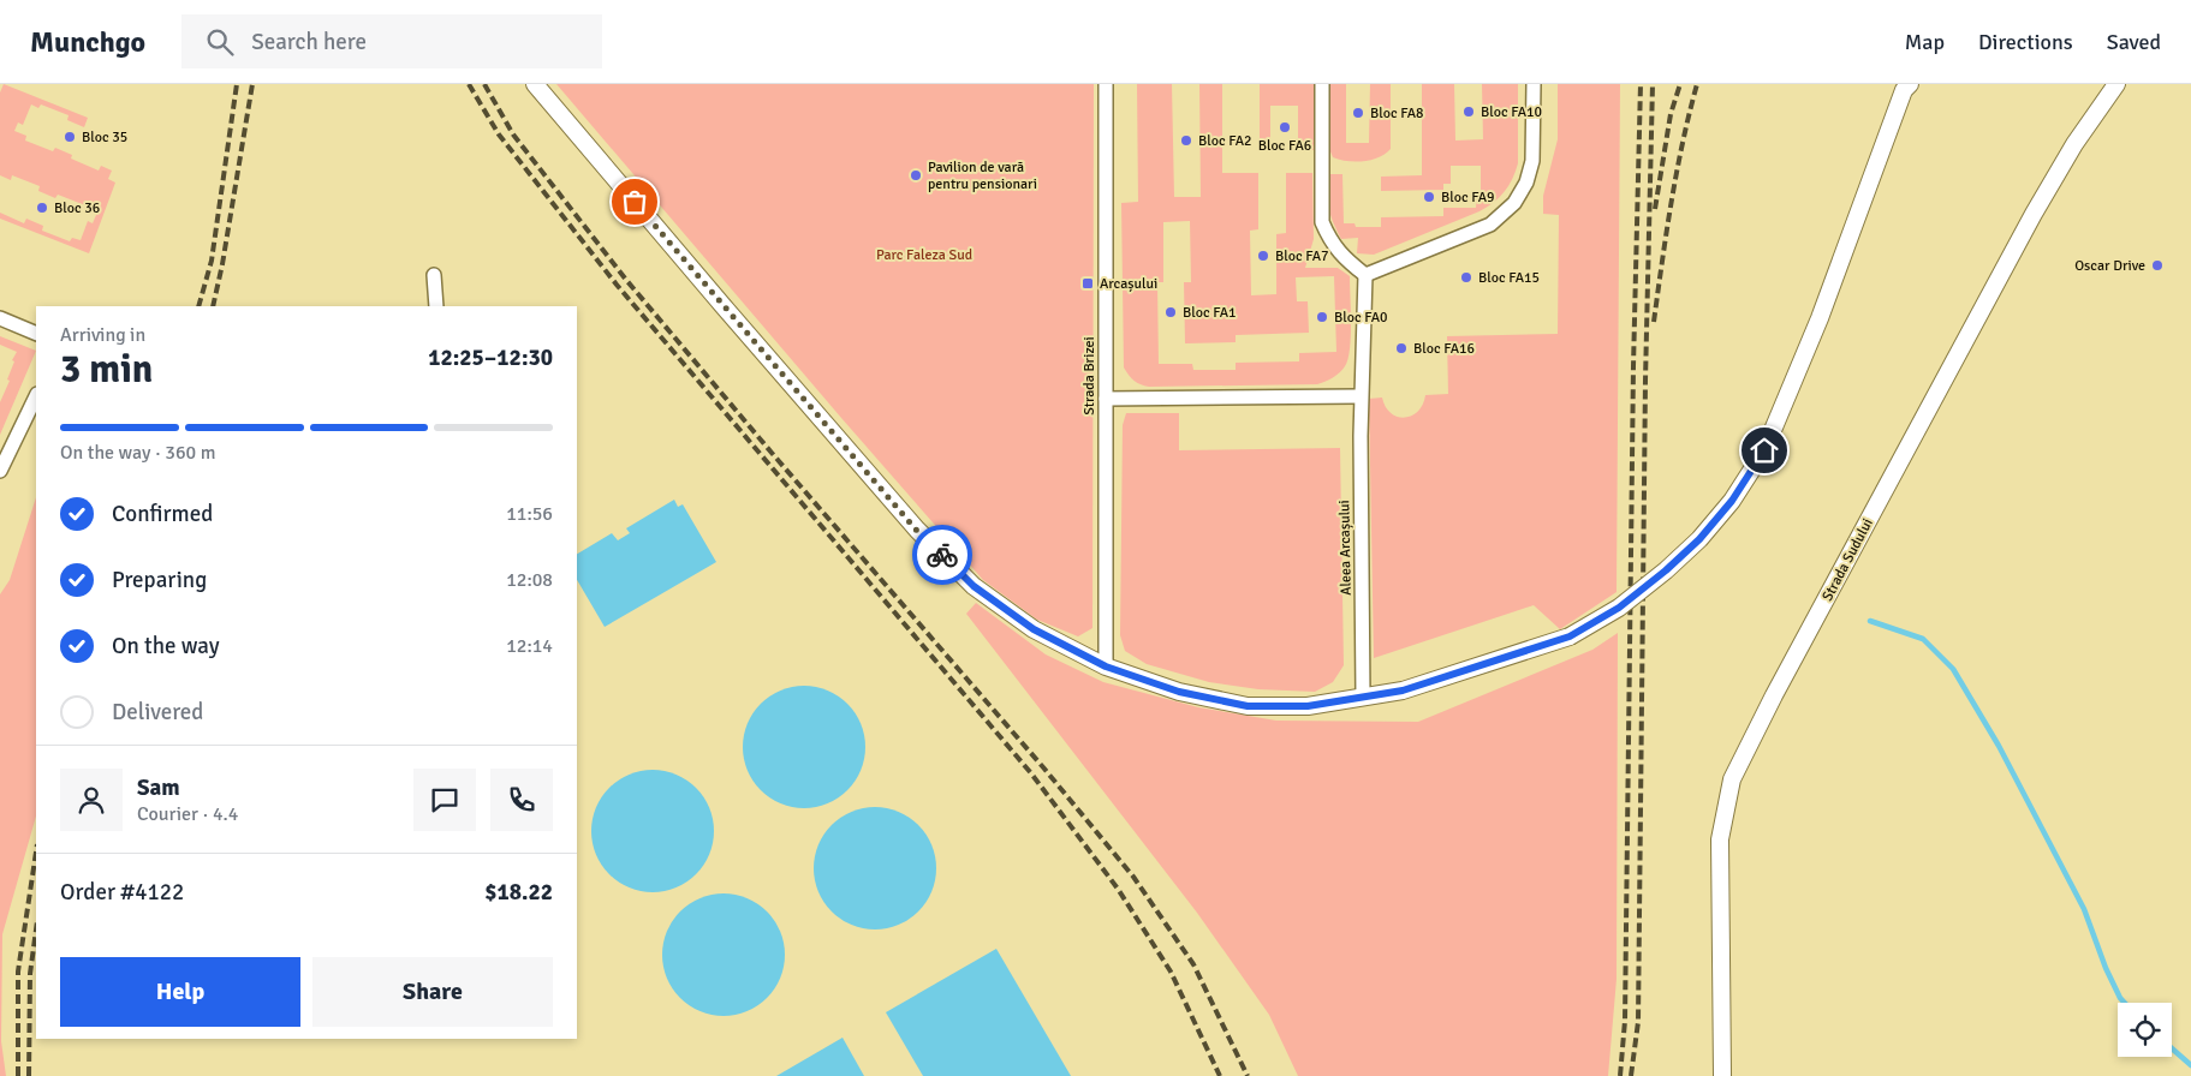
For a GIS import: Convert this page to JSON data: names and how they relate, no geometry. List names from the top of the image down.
{
  "streets": {
    "street": ["Strada Brizei", "Aleea Arcașului", "Strada Sudului"]
  },
  "parks": ["Parc Faleza Sud"],
  "places": {
    "other": [
      "Bloc FA10",
      "Bloc FA8",
      "Bloc FA6",
      "Bloc 35",
      "Bloc FA2",
      "Pavilion de vară pentru pensionari",
      "Bloc FA9",
      "Bloc 36",
      "Bloc FA7",
      "Oscar Drive",
      "Bloc FA15",
      "Bloc FA1",
      "Bloc FA0",
      "Bloc FA16"
    ],
    "transit": ["Arcașului"]
  },
  "page": {
    "header": "Munchgo",
    "search": "Search here",
    "nav": ["Map", "Directions", "Saved"],
    "heading": ["3 min", "Arriving in", "12:25–12:30"],
    "panel": [
      "Sam",
      "Courier · 4.4",
      "Order #4122",
      "$18.22"
    ],
    "bar": "On the way · 360 m",
    "list": [
      ["Confirmed", "11:56"],
      ["Preparing", "12:08"],
      ["On the way", "12:14"],
      "Delivered"
    ],
    "buttons": ["Help", "Share"]
  }
}
